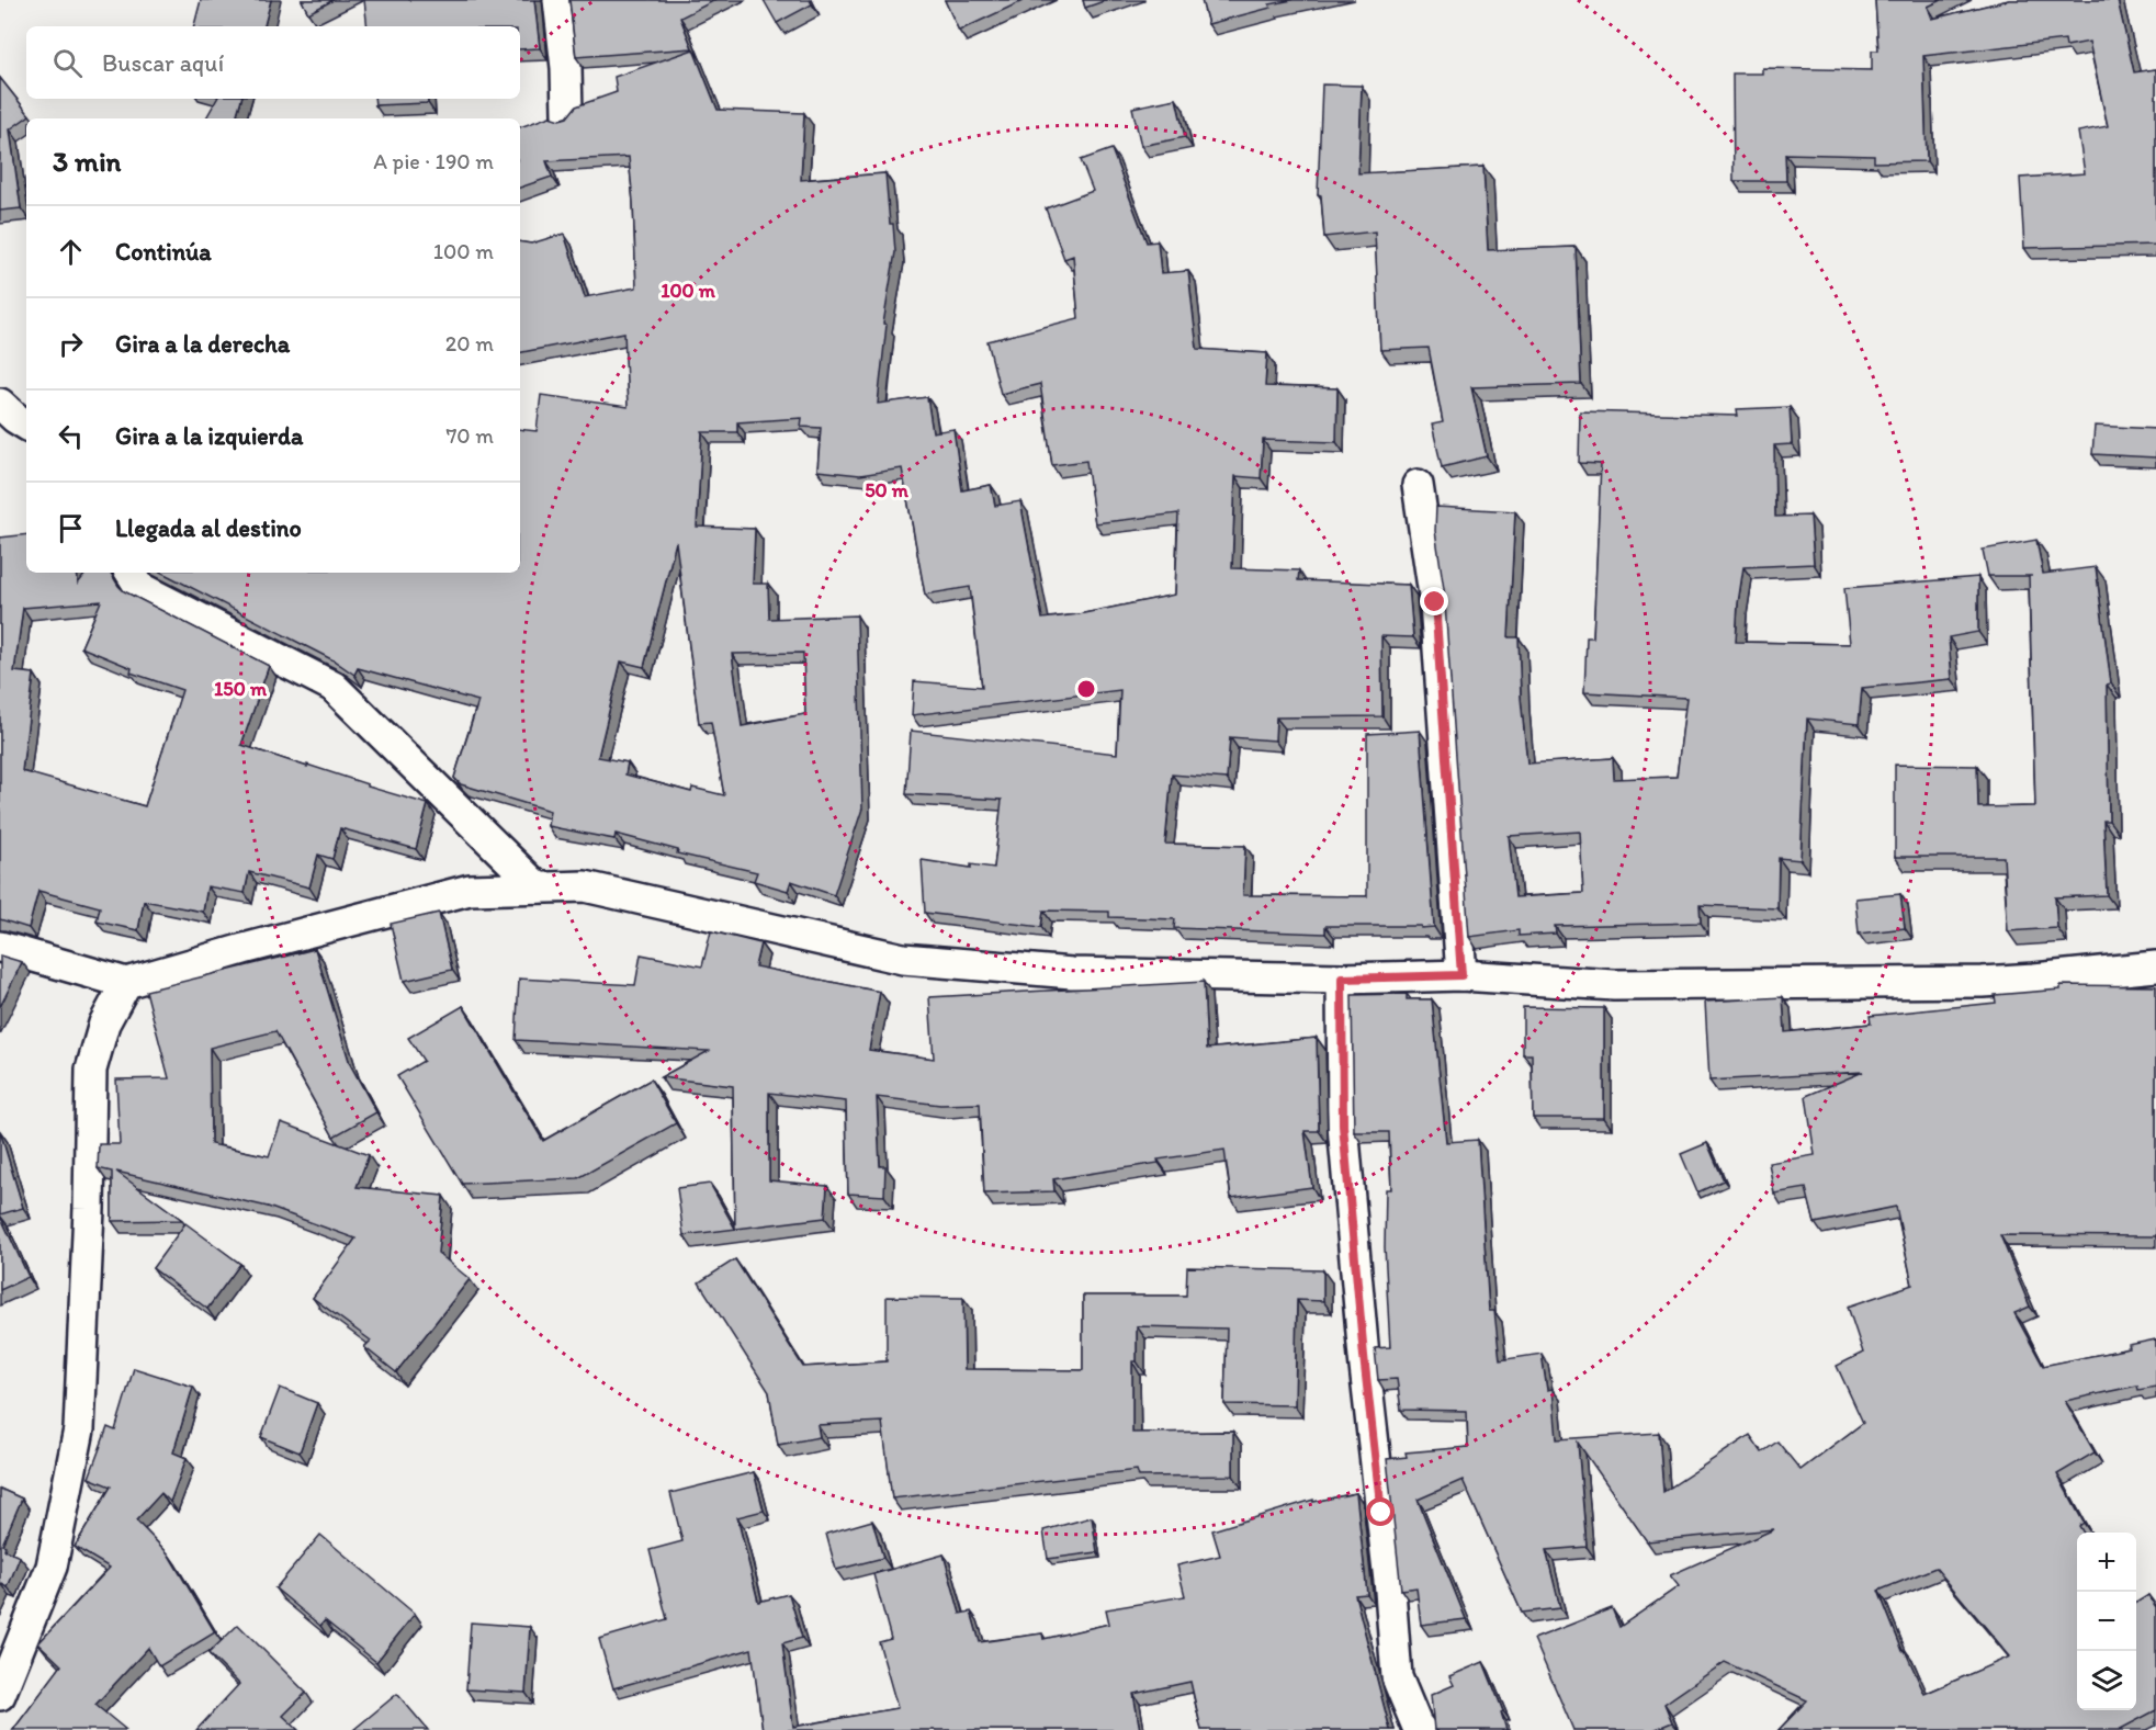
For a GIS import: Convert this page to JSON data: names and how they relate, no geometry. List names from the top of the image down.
{
  "page": {
    "search": "Buscar aquí",
    "heading": ["3 min", "A pie · 190 m"],
    "list": [
      ["Continúa", "100 m"],
      ["Gira a la derecha", "20 m"],
      ["Gira a la izquierda", "70 m"],
      "Llegada al destino"
    ],
    "map_buttons": ["+", "−"]
  },
  "rings": ["100 m", "50 m", "150 m"]
}
